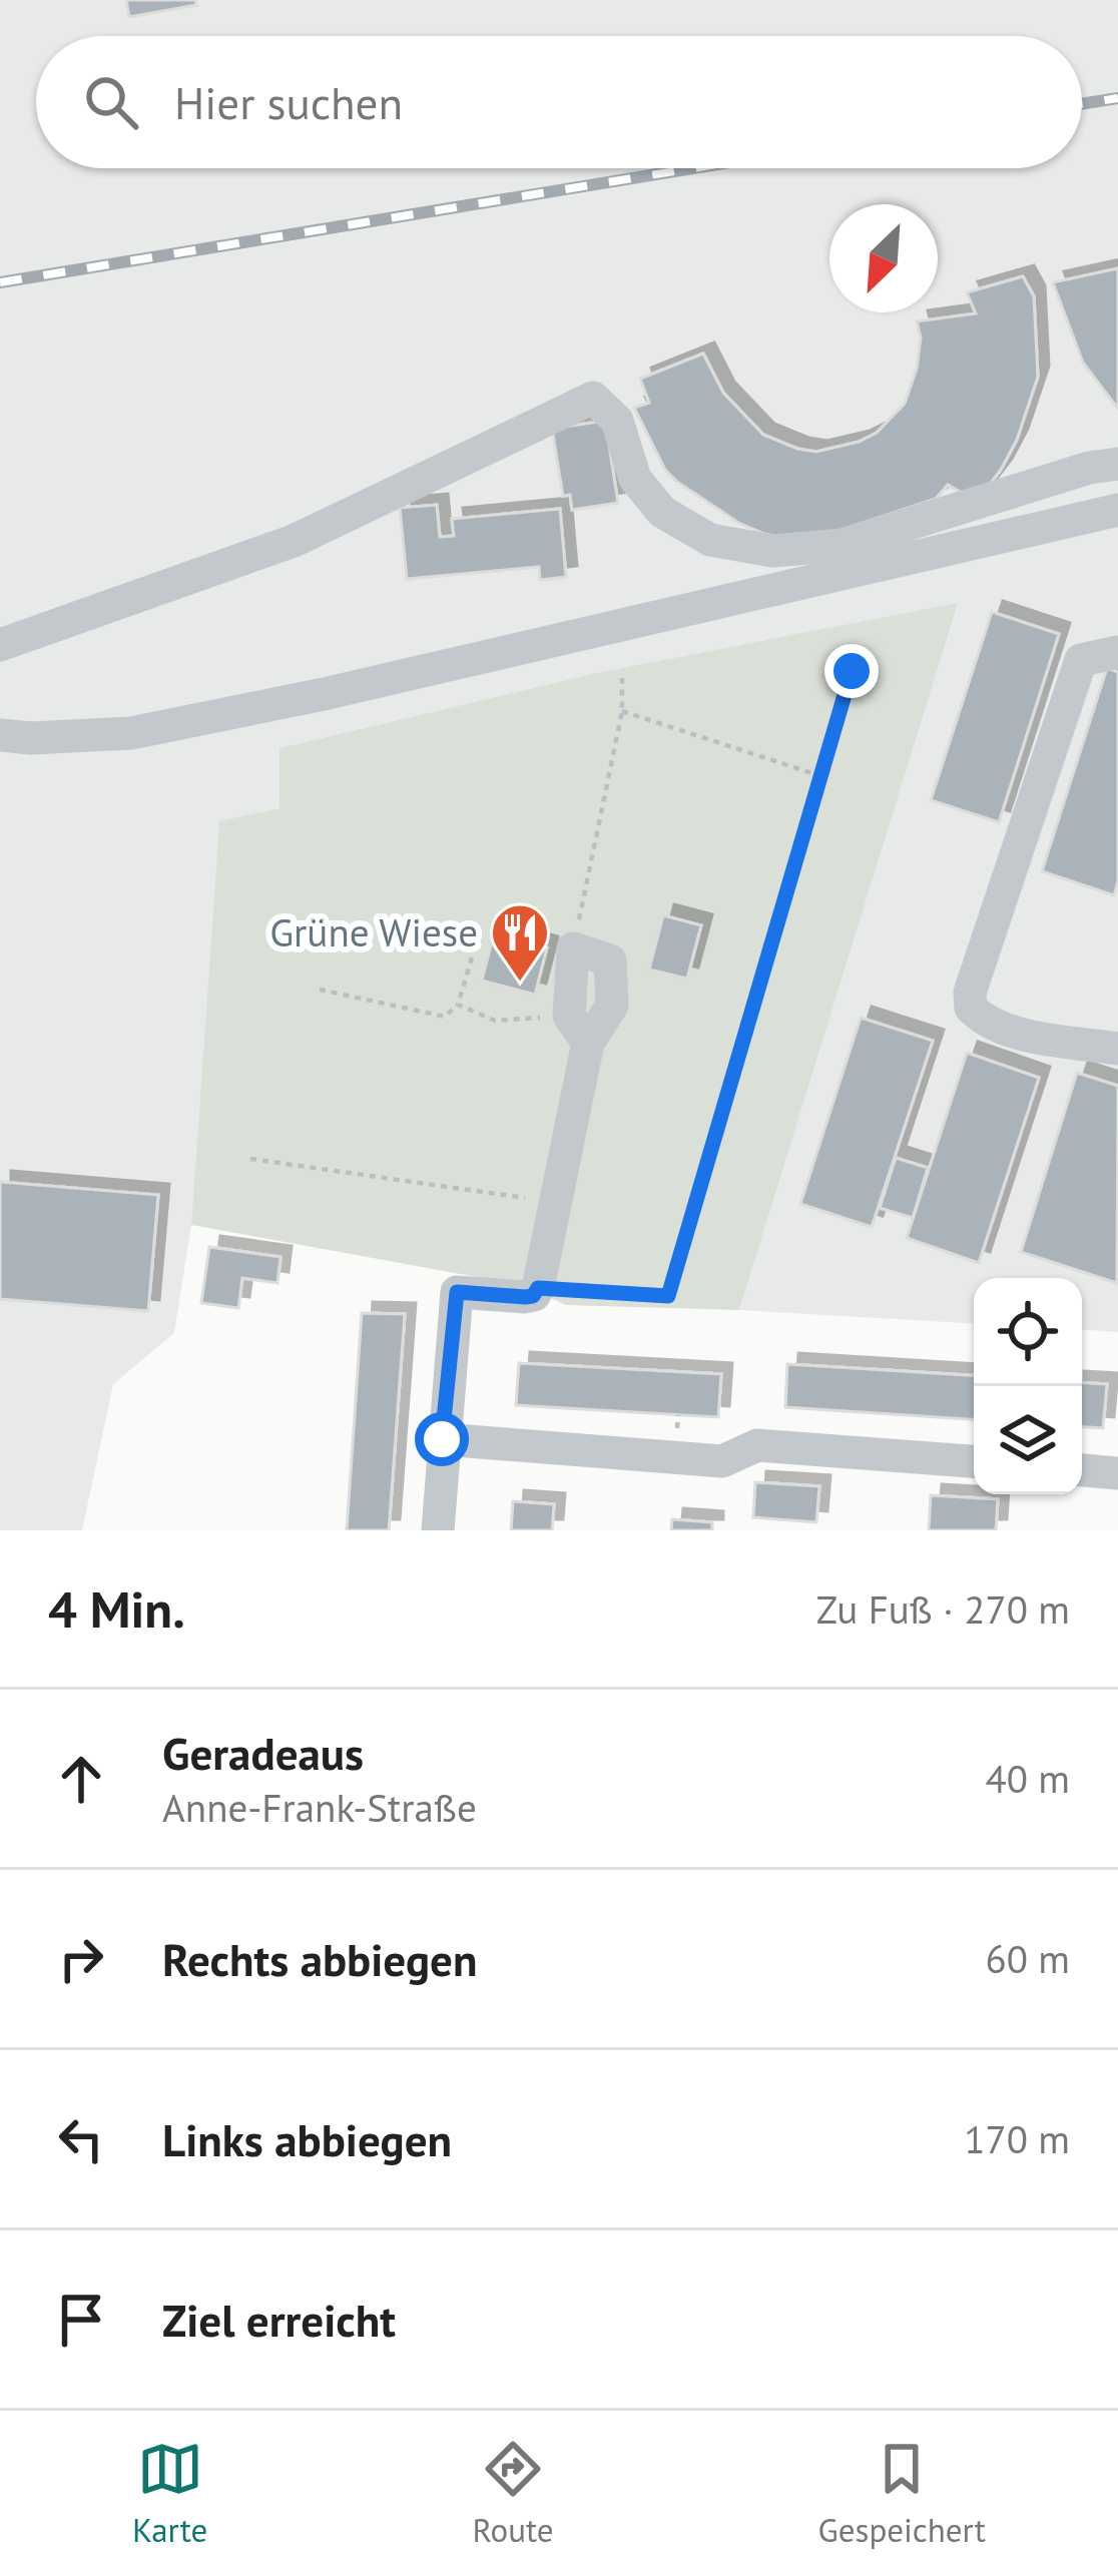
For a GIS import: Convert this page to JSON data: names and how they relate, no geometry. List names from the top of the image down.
{
  "places": {
    "restaurant": ["Grüne Wiese"]
  },
  "north": "bottom left",
  "page": {
    "search": "Hier suchen",
    "heading": ["4 Min.", "Zu Fuß · 270 m"],
    "list": [
      ["Geradeaus", "Anne-Frank-Straße", "40 m"],
      ["Rechts abbiegen", "60 m"],
      ["Links abbiegen", "170 m"],
      "Ziel erreicht"
    ],
    "nav": ["Karte", "Route", "Gespeichert"]
  }
}
